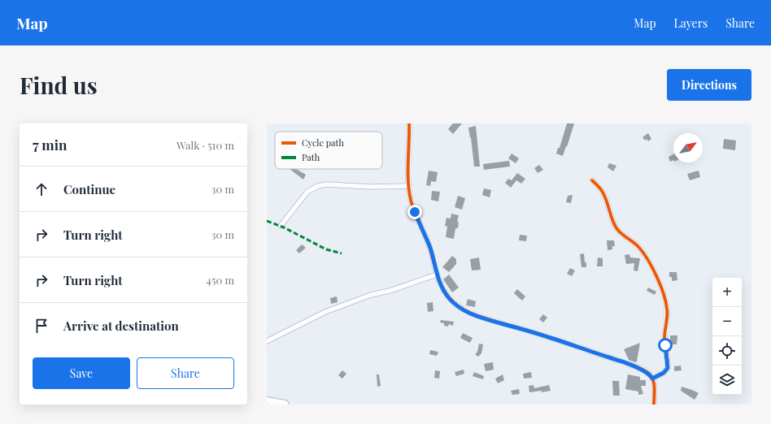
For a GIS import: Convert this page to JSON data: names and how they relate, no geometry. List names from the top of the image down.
{
  "legend": ["Cycle path", "Path"],
  "north": "top right",
  "page": {
    "header": "Map",
    "nav": ["Map", "Layers", "Share"],
    "buttons": [
      "Directions",
      ["Save", "Share"]
    ],
    "title": "Find us",
    "heading": ["7 min", "Walk · 510 m"],
    "list": [
      ["Continue", "30 m"],
      ["Turn right", "30 m"],
      ["Turn right", "450 m"],
      "Arrive at destination"
    ],
    "map_buttons": ["+", "−"]
  }
}
